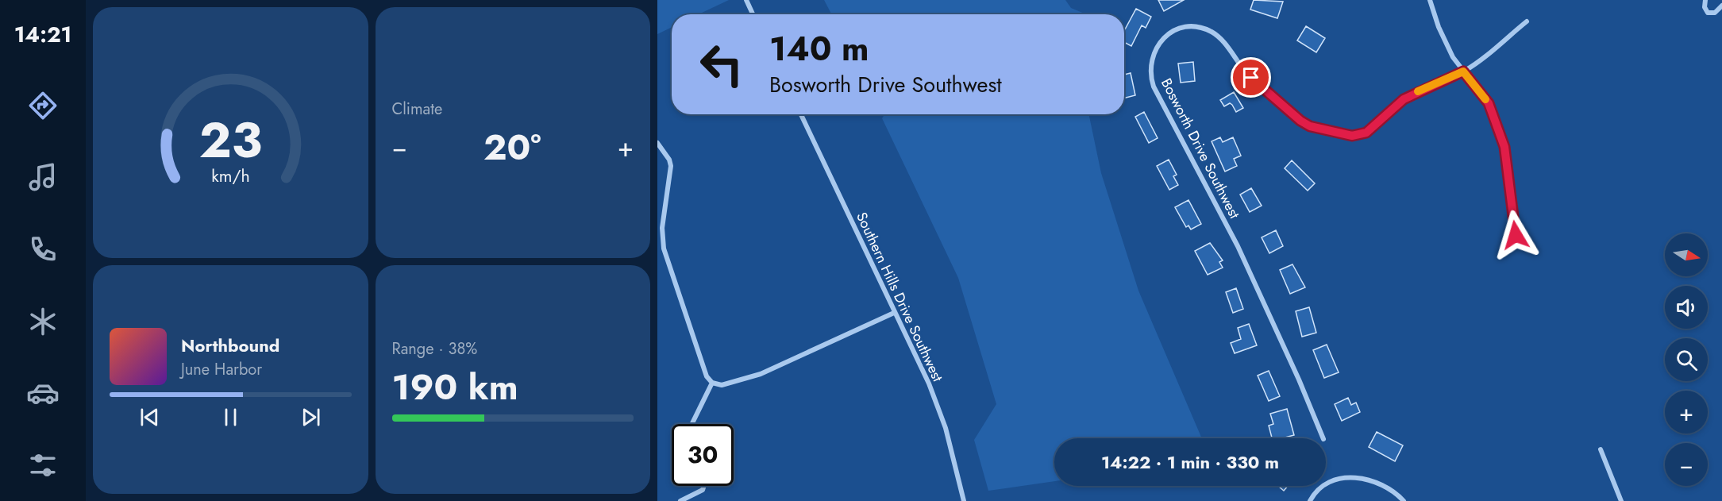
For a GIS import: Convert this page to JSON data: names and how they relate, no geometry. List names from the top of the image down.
{
  "streets": {
    "street": ["Bosworth Drive Southwest", "Southern Hills Drive Southwest"]
  },
  "north": "right",
  "page": {
    "tabs": "14:21",
    "tile": [
      "Climate",
      ["Range · 38%", "190 km"]
    ],
    "turn": ["140 m", "Bosworth Drive Southwest"],
    "heat": ["−", "20°", "+"],
    "map_buttons": ["+", "−"],
    "song": ["Northbound", "June Harbor"],
    "limit": "30",
    "trip": "14:22 · 1 min · 330 m",
    "gauge": ["23", "km/h"]
  }
}
